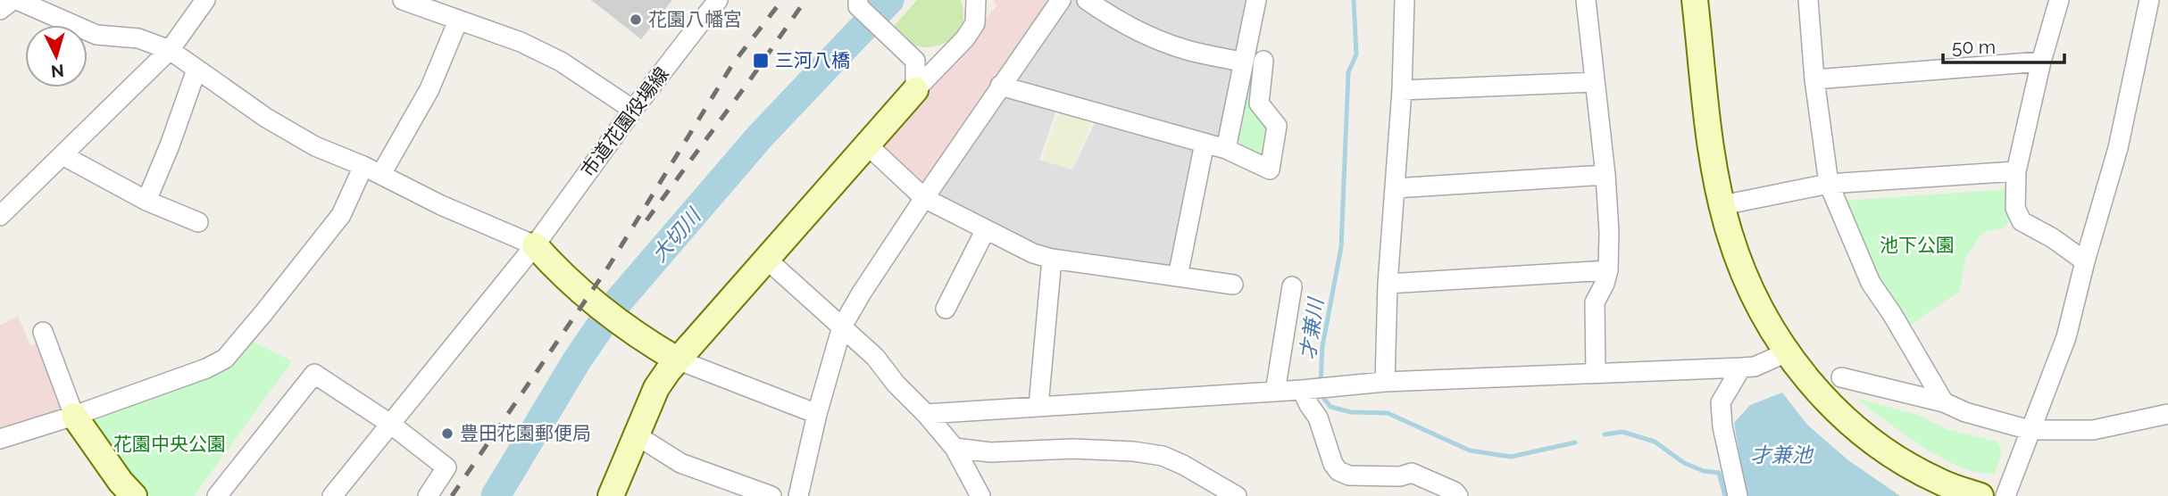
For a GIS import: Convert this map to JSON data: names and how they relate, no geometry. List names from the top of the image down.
{
  "streets": {
    "street": ["市道花園役場線"]
  },
  "water": ["大切川", "才兼川", "才兼池"],
  "parks": ["池下公園", "花園中央公園"],
  "places": {
    "other": ["花園八幡宮", "豊田花園郵便局"],
    "transit": ["三河八橋"]
  },
  "scale_bar": "50 m",
  "north": "bottom"
}
